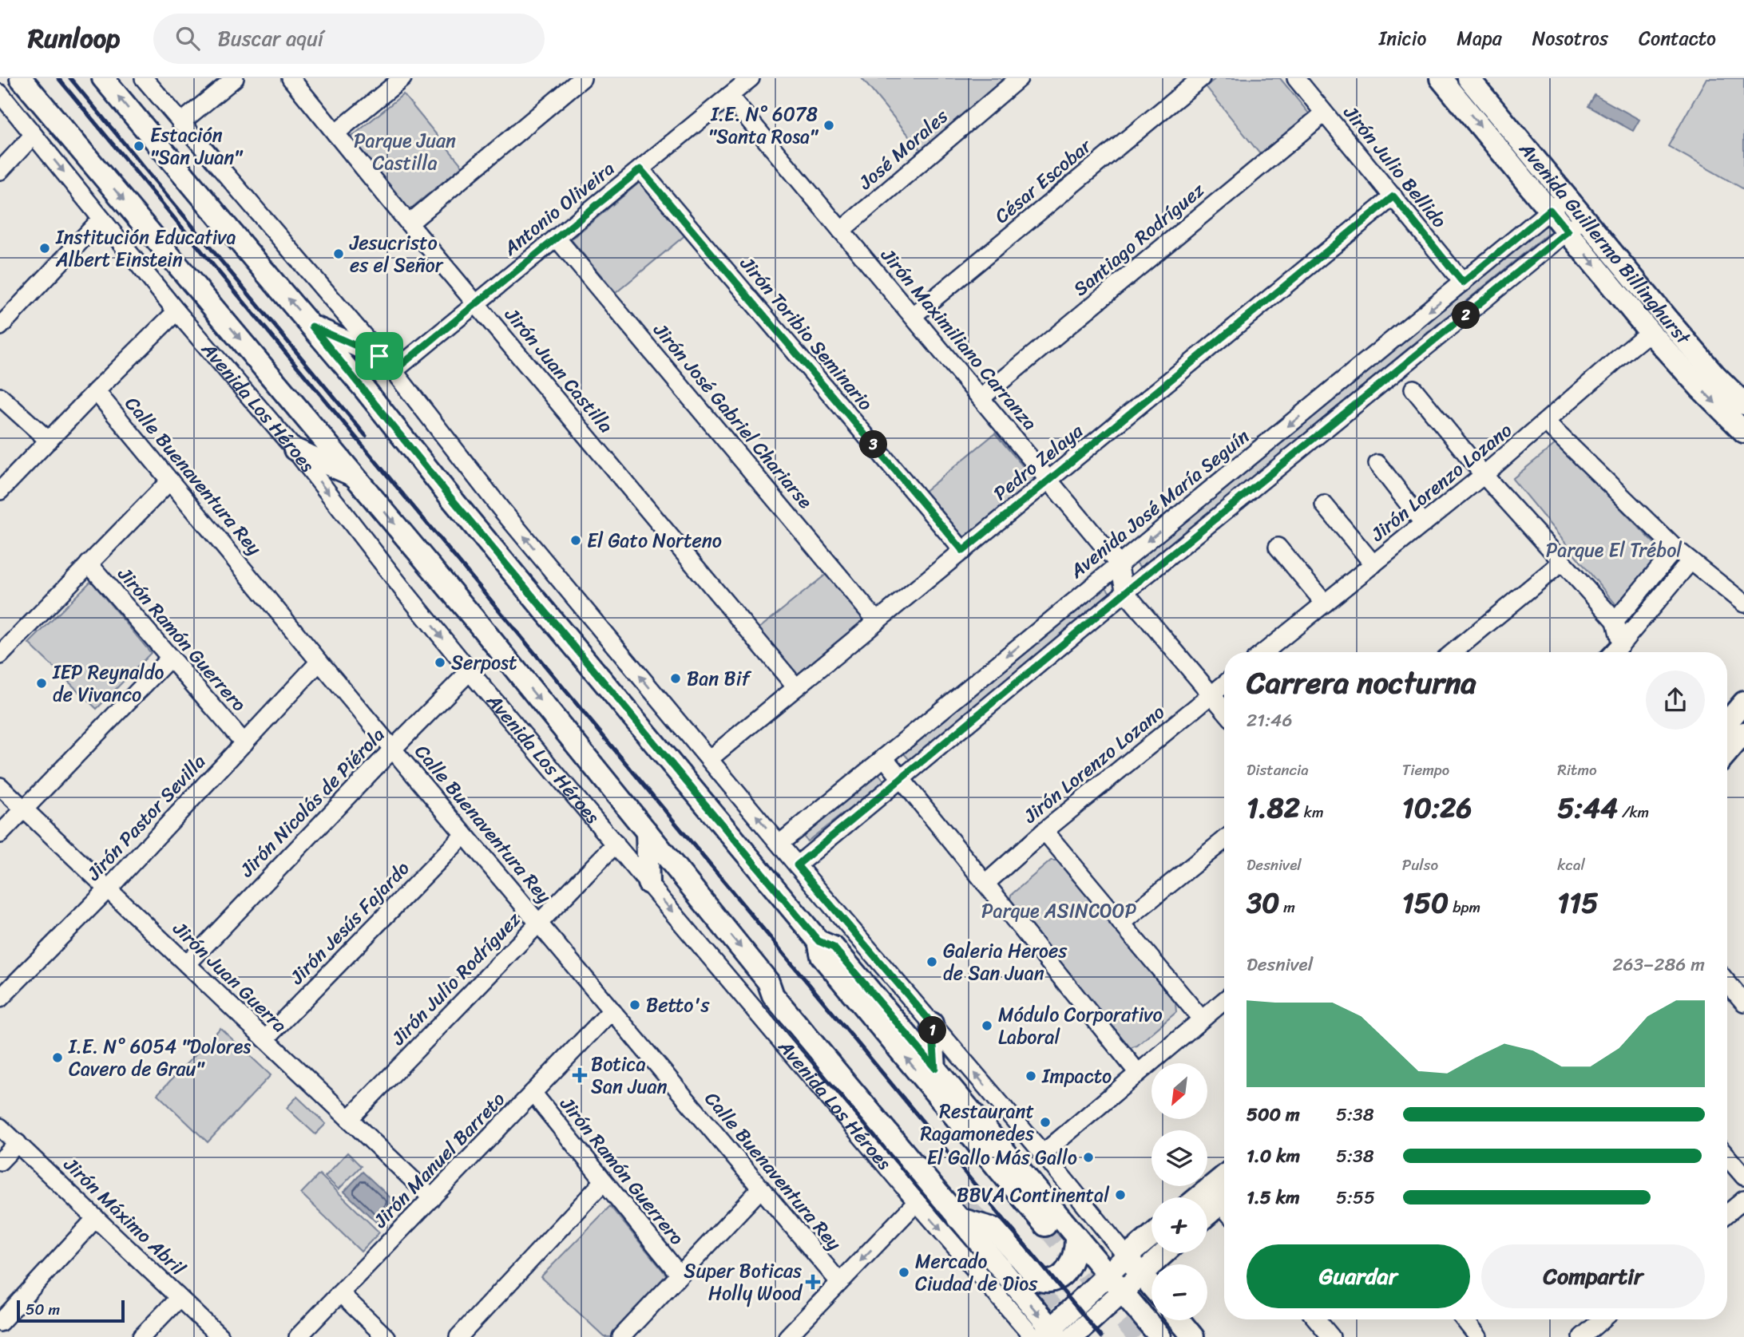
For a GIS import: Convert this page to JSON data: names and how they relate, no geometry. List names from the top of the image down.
{
  "streets": {
    "main road": ["Avenida Guillermo Billinghurst", "Avenida Los Héroes"],
    "street": [
      "José Morales",
      "Jirón Julio Bellido",
      "César Escobar",
      "Antonio Oliveira",
      "Santiago Rodríguez",
      "Jirón Toribio Seminario",
      "Jirón Maximiliano Carranza",
      "Jirón Juan Castilla",
      "Jirón José Gabriel Chariarse",
      "Pedro Zelaya",
      "Calle Buenaventura Rey",
      "Jirón Lorenzo Lozano",
      "Avenida José María Seguín",
      "Jirón Ramón Guerrero",
      "Jirón Nicolás de Piérola",
      "Jirón Pastor Sevilla",
      "Jirón Jesús Fajardo",
      "Jirón Juan Guerra",
      "Jirón Julio Rodríguez",
      "Jirón Manuel Barreto",
      "Jirón Máximo Abril"
    ]
  },
  "crossings": [
    ["José Morales", "Jirón Maximiliano Carranza"],
    ["Jirón Julio Bellido", "Santiago Rodríguez"],
    ["Jirón Julio Bellido", "Pedro Zelaya"],
    ["Jirón Julio Bellido", "Avenida José María Seguín"],
    ["César Escobar", "Jirón Maximiliano Carranza"],
    ["Antonio Oliveira", "Jirón Toribio Seminario"],
    ["Antonio Oliveira", "Jirón Maximiliano Carranza"],
    ["Antonio Oliveira", "Jirón Juan Castilla"],
    ["Antonio Oliveira", "Jirón José Gabriel Chariarse"],
    ["Santiago Rodríguez", "Jirón Maximiliano Carranza"],
    ["Avenida Guillermo Billinghurst", "Jirón Lorenzo Lozano"],
    ["Avenida Guillermo Billinghurst", "Avenida José María Seguín"],
    ["Jirón Toribio Seminario", "Pedro Zelaya"],
    ["Jirón Maximiliano Carranza", "Pedro Zelaya"],
    ["Jirón Maximiliano Carranza", "Jirón Lorenzo Lozano"],
    ["Jirón Maximiliano Carranza", "Avenida José María Seguín"],
    ["Jirón Juan Castilla", "Pedro Zelaya"],
    ["Avenida Los Héroes", "Jirón Nicolás de Piérola"],
    ["Avenida Los Héroes", "Jirón Julio Rodríguez"],
    ["Jirón José Gabriel Chariarse", "Pedro Zelaya"],
    ["Calle Buenaventura Rey", "Jirón Nicolás de Piérola"],
    ["Calle Buenaventura Rey", "Jirón Pastor Sevilla"],
    ["Calle Buenaventura Rey", "Jirón Jesús Fajardo"],
    ["Calle Buenaventura Rey", "Jirón Julio Rodríguez"],
    ["Calle Buenaventura Rey", "Jirón Manuel Barreto"],
    ["Jirón Ramón Guerrero", "Jirón Pastor Sevilla"],
    ["Jirón Ramón Guerrero", "Jirón Manuel Barreto"],
    ["Jirón Nicolás de Piérola", "Jirón Juan Guerra"],
    ["Jirón Pastor Sevilla", "Jirón Juan Guerra"],
    ["Jirón Jesús Fajardo", "Jirón Juan Guerra"],
    ["Jirón Juan Guerra", "Jirón Julio Rodríguez"],
    ["Jirón Juan Guerra", "Jirón Manuel Barreto"]
  ],
  "parks": ["Parque Juan Castilla", "Parque El Trébol", "Parque ASINCOOP"],
  "places": {
    "other": [
      "I.E. N° 6078 \"Santa Rosa\"",
      "Estación \"San Juan\"",
      "Institución Educativa Albert Einstein",
      "Jesucristo es el Señor",
      "El Gato Norteno",
      "Serpost",
      "Ban Bif",
      "IEP Reynaldo de Vivanco",
      "Galeria Heroes de San Juan",
      "Betto's",
      "Módulo Corporativo Laboral",
      "I.E. N° 6054 \"Dolores Cavero de Grau\"",
      "Impacto",
      "Restaurant Ragamonedes",
      "El Gallo Más Gallo",
      "BBVA Continental",
      "Mercado Ciudad de Dios"
    ],
    "health": ["Botica San Juan", "Super Boticas Holly Wood"]
  },
  "scale_bar": "50 m",
  "north": "bottom left",
  "page": {
    "header": "Runloop",
    "search": "Buscar aquí",
    "nav": [
      "Inicio",
      "Mapa",
      "Nosotros",
      "Contacto"
    ],
    "pins": ["2", "3", "1"],
    "heading": ["Carrera nocturna", "21:46"],
    "stats": [
      ["Distancia", "1.82 km"],
      ["Tiempo", "10:26"],
      ["Ritmo", "5:44 /km"],
      ["Desnivel", "30 m"],
      ["Pulso", "150 bpm"],
      ["kcal", "115"]
    ],
    "chart": ["Desnivel", "263–286 m"],
    "map_buttons": ["+", "−"],
    "list": [
      {
        "name": "500 m",
        "note": "5:38"
      },
      {
        "name": "1.0 km",
        "note": "5:38"
      },
      {
        "name": "1.5 km",
        "note": "5:55"
      }
    ],
    "buttons": ["Guardar", "Compartir"],
    "scale": "50 m"
  }
}
